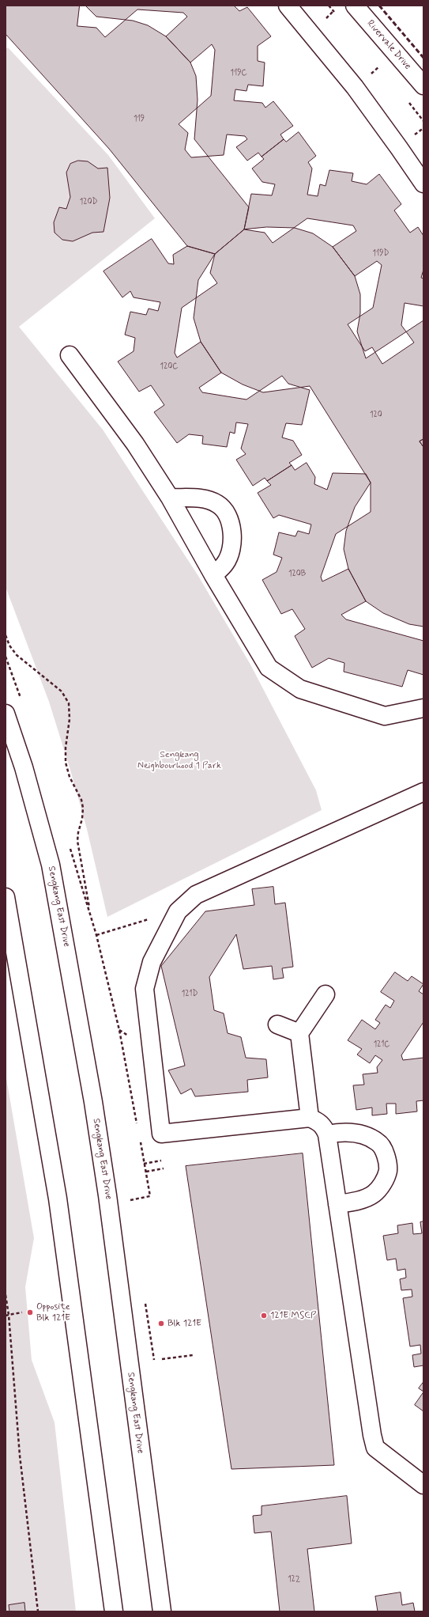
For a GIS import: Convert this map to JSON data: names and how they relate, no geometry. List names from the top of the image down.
{
  "streets": {
    "main road": ["Rivervale Drive", "Sengkang East Drive"]
  },
  "parks": ["Sengkang Neighbourhood 1 Park"],
  "places": ["Opposite Blk 121E", "121E MSCP", "Blk 121E"],
  "house_numbers": [
    "119C",
    "119",
    "120D",
    "119D",
    "120C",
    "120",
    "120B",
    "121D",
    "121C",
    "122"
  ]
}
